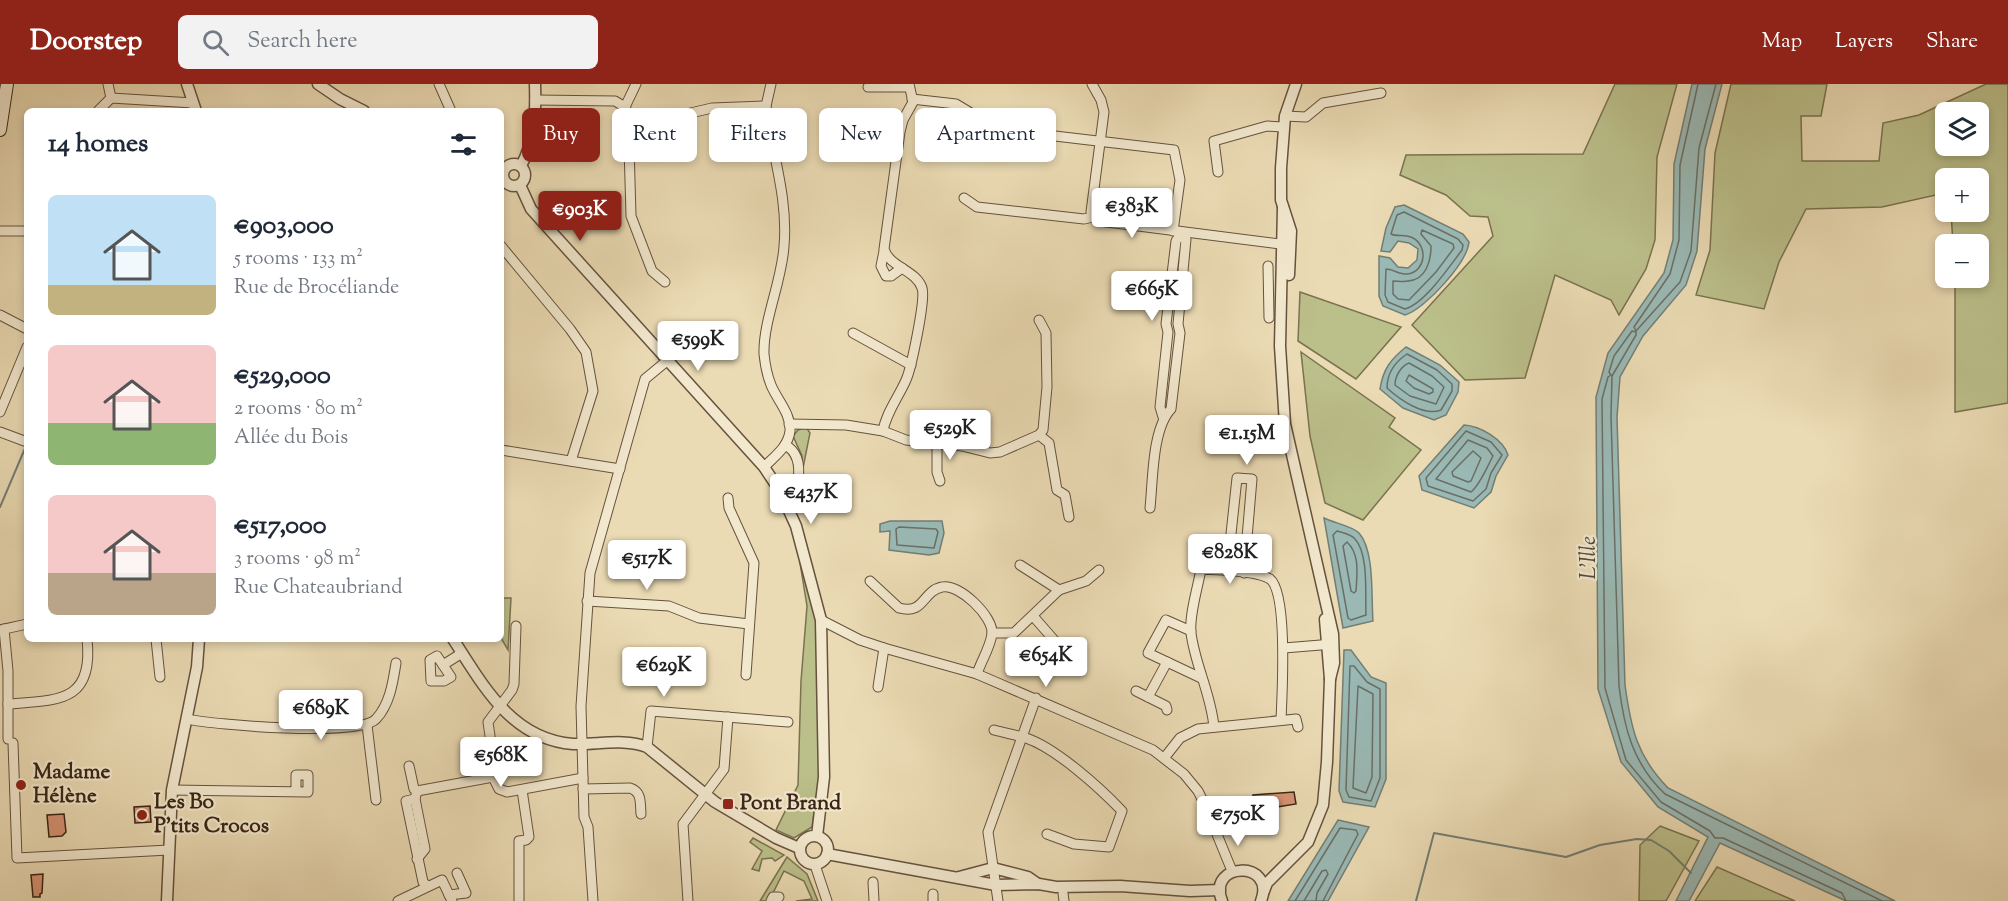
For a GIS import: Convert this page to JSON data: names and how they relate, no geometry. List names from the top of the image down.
{
  "water": ["L'Ille"],
  "places": {
    "other": ["Madame Hélène", "Les Bo P'tits Crocos"],
    "transit": ["Pont Brand"]
  },
  "page": {
    "header": "Doorstep",
    "search": "Search here",
    "nav": ["Map", "Layers", "Share"],
    "map_buttons": ["+", "−"],
    "chip": [
      "Buy",
      "Rent",
      "Filters",
      "New",
      "Apartment"
    ],
    "heading": "14 homes",
    "list": [
      {
        "name": "€903,000",
        "note": "5 rooms · 133 m² · Rue de Brocéliande"
      },
      {
        "name": "€529,000",
        "note": "2 rooms · 80 m² · Allée du Bois"
      },
      {
        "name": "€517,000",
        "note": "3 rooms · 98 m² · Rue Chateaubriand"
      }
    ],
    "price": [
      "€383K",
      "€903K",
      "€665K",
      "€599K",
      "€529K",
      "€1.15M",
      "€437K",
      "€828K",
      "€517K",
      "€654K",
      "€629K",
      "€689K",
      "€568K",
      "€750K"
    ]
  }
}
